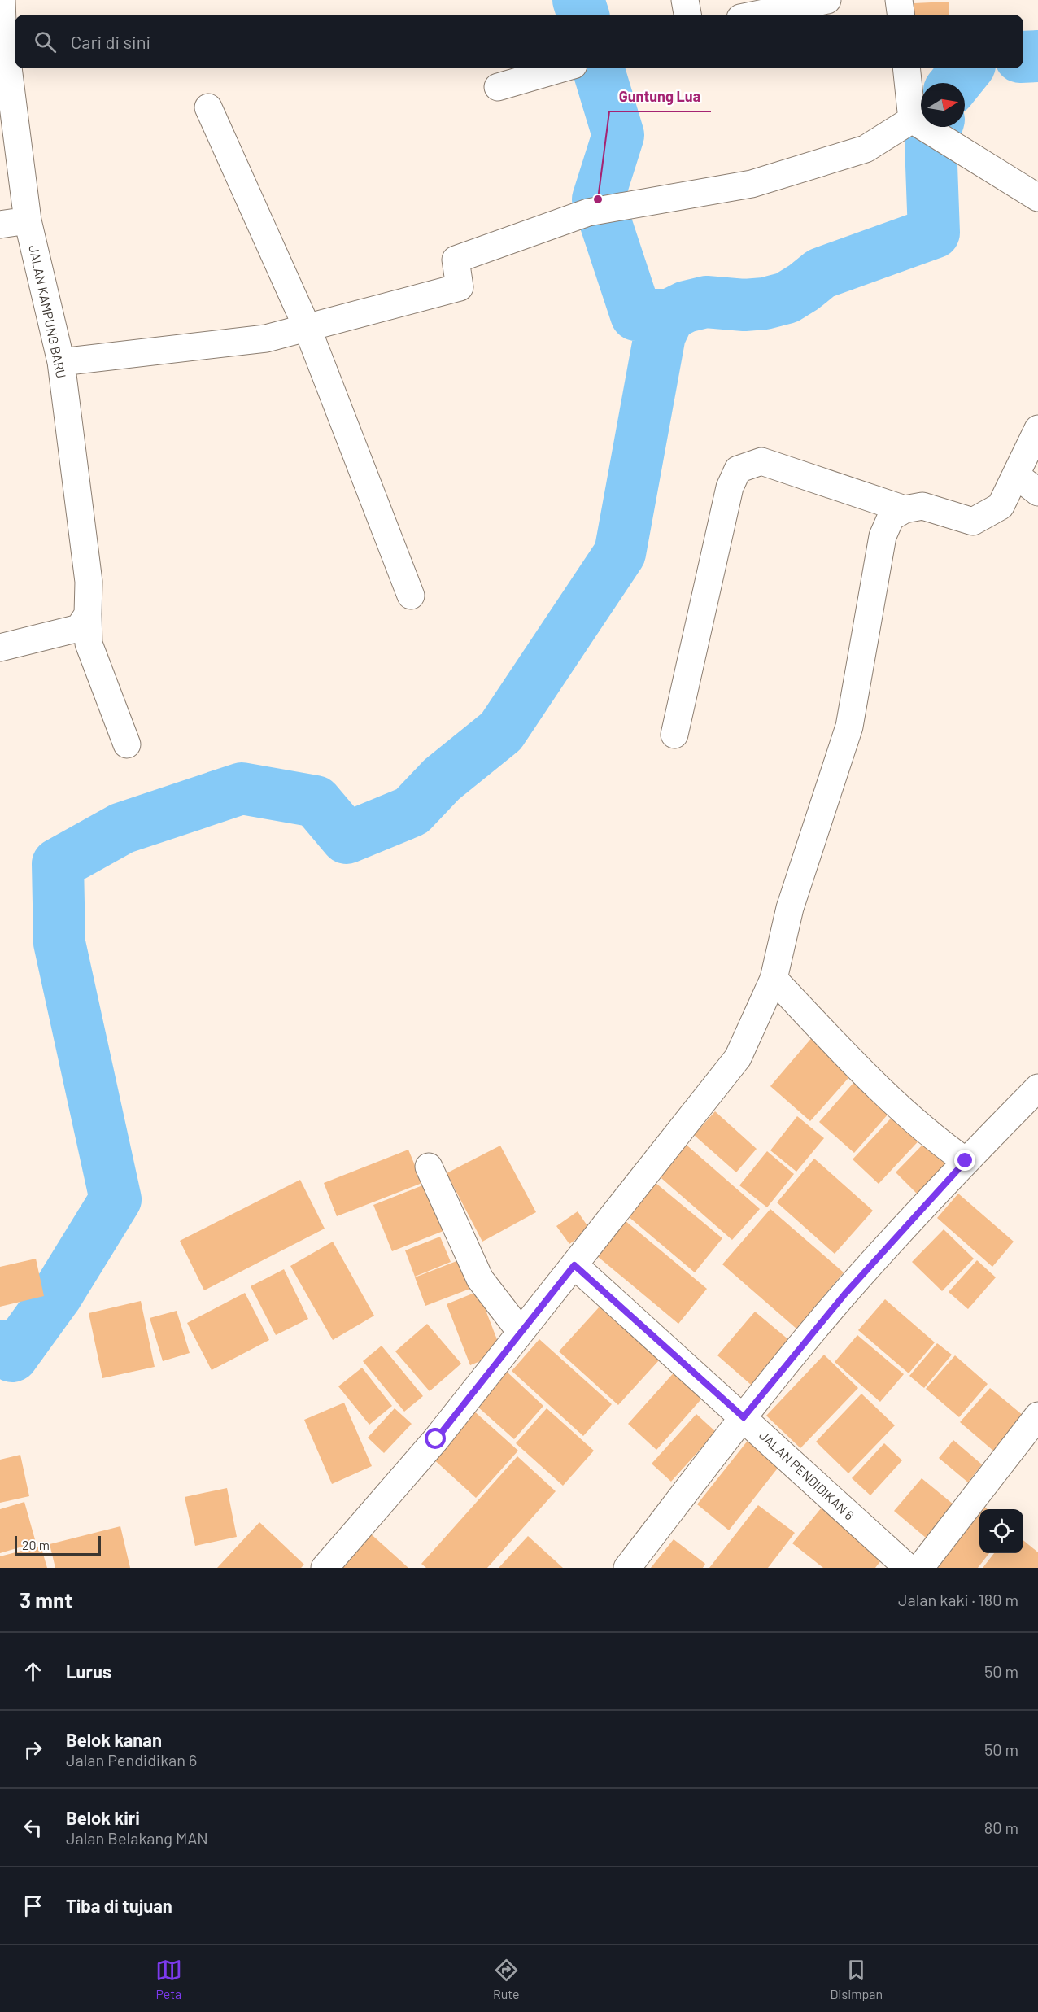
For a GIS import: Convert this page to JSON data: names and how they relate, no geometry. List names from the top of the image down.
{
  "streets": {
    "street": ["JALAN KAMPUNG BARU", "JALAN PENDIDIKAN 6"]
  },
  "places": ["Guntung Lua"],
  "scale_bar": "20 m",
  "north": "right",
  "page": {
    "search": "Cari di sini",
    "scale": "20 m",
    "heading": ["3 mnt", "Jalan kaki · 180 m"],
    "list": [
      ["Lurus", "50 m"],
      ["Belok kanan", "Jalan Pendidikan 6", "50 m"],
      ["Belok kiri", "Jalan Belakang MAN", "80 m"],
      "Tiba di tujuan"
    ],
    "nav": ["Peta", "Rute", "Disimpan"]
  }
}
